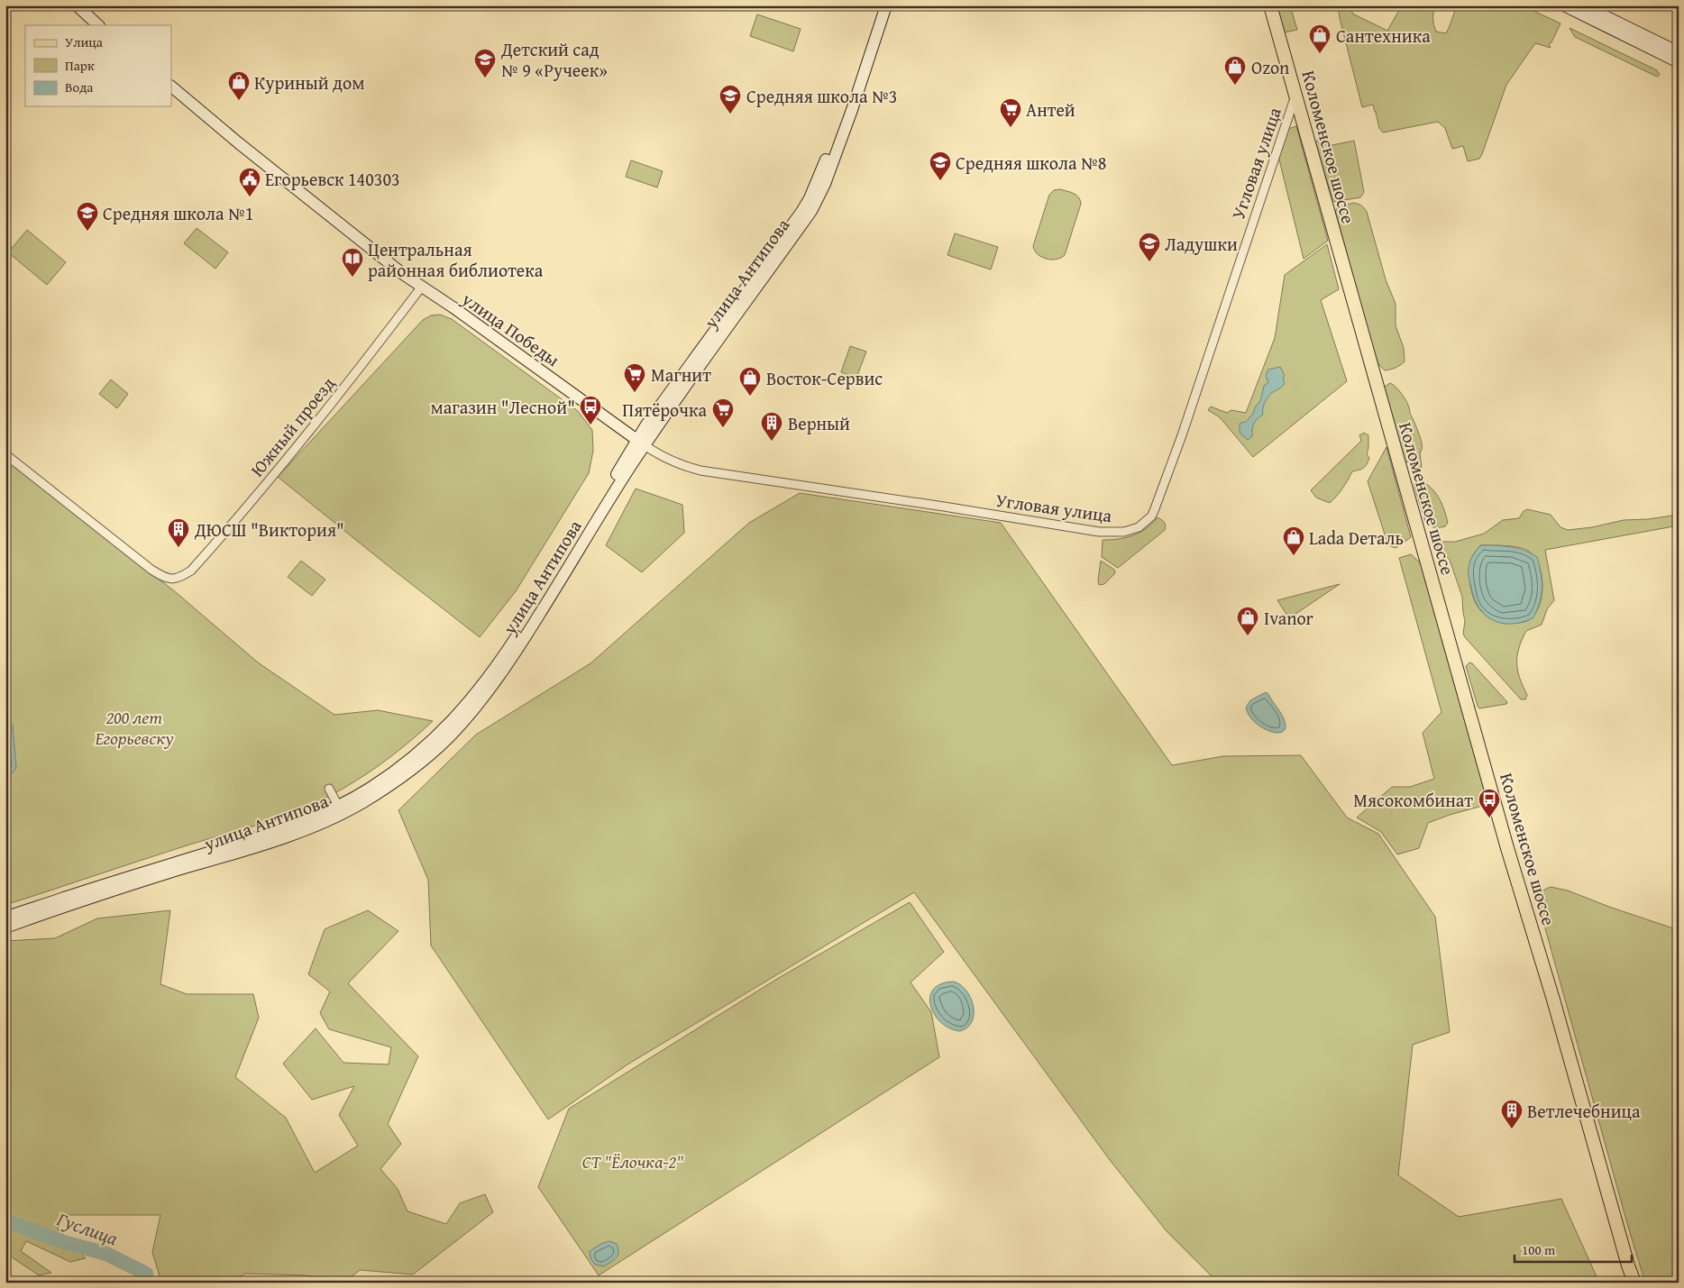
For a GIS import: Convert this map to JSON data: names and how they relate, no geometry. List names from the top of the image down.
{
  "streets": {
    "main road": ["Коломенское шоссе", "улица Антипова", "улица Победы"],
    "street": ["Угловая улица", "Южный проезд"]
  },
  "crossings": [
    ["Коломенское шоссе", "Угловая улица"],
    ["Угловая улица", "улица Антипова"],
    ["Угловая улица", "улица Победы"],
    ["улица Антипова", "улица Победы"],
    ["улица Победы", "Южный проезд"]
  ],
  "water": ["Гуслица"],
  "parks": ["200 лет Егорьевску", "СТ \"Ёлочка-2\""],
  "places": {
    "shop": [
      "Сантехника",
      "Ozon",
      "Куриный дом",
      "Восток-Сервис",
      "Lada Dеталь",
      "Ivanor"
    ],
    "school or university": [
      "Детский сад № 9 «Ручеек»",
      "Средняя школа №3",
      "Средняя школа №8",
      "Средняя школа №1",
      "Ладушки"
    ],
    "supermarket": ["Антей", "Магнит", "Пятёрочка"],
    "public building": ["Егорьевск 140303"],
    "library": ["Центральная районная библиотека"],
    "bus stop": ["магазин \"Лесной\"", "Мясокомбинат"],
    "building": ["Верный", "ДЮСШ \"Виктория\"", "Ветлечебница"]
  },
  "legend": ["Улица", "Парк", "Вода"],
  "scale_bar": "100 m"
}
